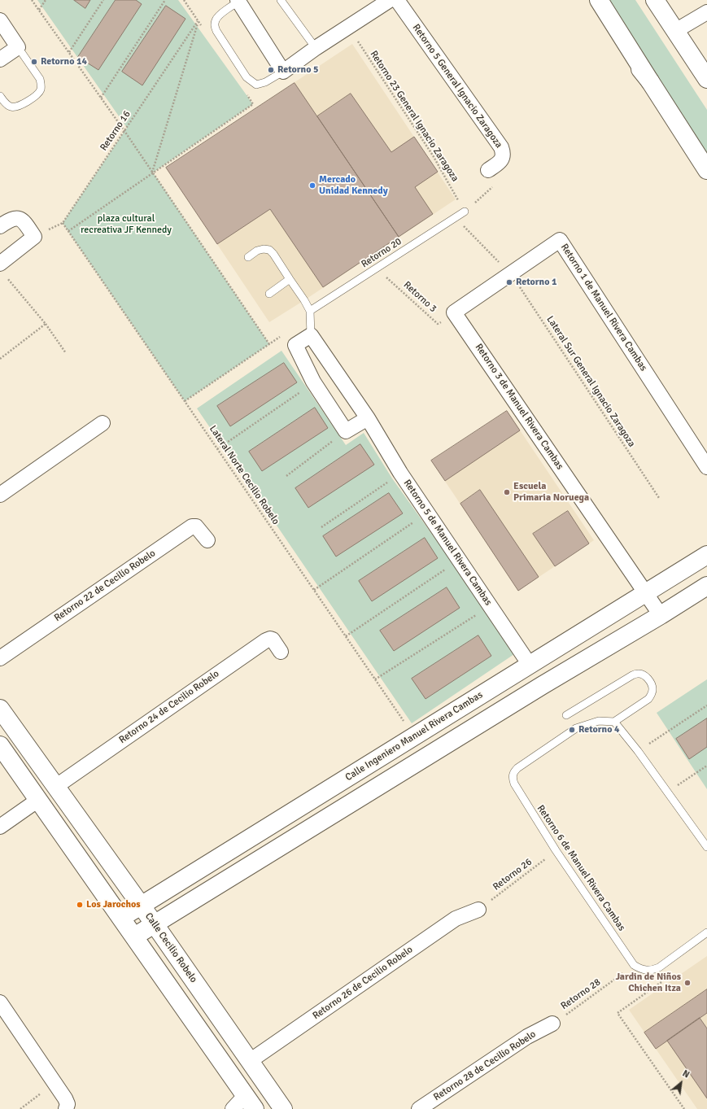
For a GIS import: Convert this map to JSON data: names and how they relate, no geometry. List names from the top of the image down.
{
  "streets": {
    "main road": ["Calle Ingeniero Manuel Rivera Cambas", "Calle Cecilio Robelo"],
    "street": [
      "Retorno 5 General Ignacio Zaragoza",
      "Retorno 1 de Manuel Rivera Cambas",
      "Retorno 3 de Manuel Rivera Cambas",
      "Retorno 5 de Manuel Rivera Cambas",
      "Retorno 22 de Cecilio Robelo",
      "Retorno 24 de Cecilio Robelo",
      "Retorno 26 de Cecilio Robelo",
      "Retorno 28 de Cecilio Robelo"
    ],
    "lane": ["Retorno 20", "Retorno 6 de Manuel Rivera Cambas"],
    "path": [
      "Retorno 23 General Ignacio Zaragoza",
      "Retorno 16",
      "Retorno 3",
      "Lateral Sur General Ignacio Zaragoza",
      "Lateral Norte Cecilio Robelo",
      "Retorno 26",
      "Retorno 28"
    ]
  },
  "crossings": [
    ["Retorno 23 General Ignacio Zaragoza", "Retorno 20"],
    ["Retorno 23 General Ignacio Zaragoza", "Retorno 1 de Manuel Rivera Cambas"],
    ["Retorno 23 General Ignacio Zaragoza", "Lateral Sur General Ignacio Zaragoza"],
    ["Retorno 16", "Lateral Norte Cecilio Robelo"],
    ["Retorno 20", "Retorno 3"],
    ["Retorno 3", "Retorno 1 de Manuel Rivera Cambas"],
    ["Retorno 3", "Retorno 3 de Manuel Rivera Cambas"],
    ["Retorno 1 de Manuel Rivera Cambas", "Lateral Sur General Ignacio Zaragoza"],
    ["Retorno 1 de Manuel Rivera Cambas", "Retorno 3 de Manuel Rivera Cambas"],
    ["Retorno 3 de Manuel Rivera Cambas", "Calle Ingeniero Manuel Rivera Cambas"],
    ["Lateral Norte Cecilio Robelo", "Calle Ingeniero Manuel Rivera Cambas"],
    ["Retorno 5 de Manuel Rivera Cambas", "Calle Ingeniero Manuel Rivera Cambas"],
    ["Retorno 24 de Cecilio Robelo", "Calle Cecilio Robelo"],
    ["Calle Ingeniero Manuel Rivera Cambas", "Calle Cecilio Robelo"],
    ["Retorno 6 de Manuel Rivera Cambas", "Retorno 26"],
    ["Retorno 6 de Manuel Rivera Cambas", "Retorno 28"],
    ["Retorno 26", "Retorno 26 de Cecilio Robelo"],
    ["Calle Cecilio Robelo", "Retorno 26 de Cecilio Robelo"],
    ["Retorno 28", "Retorno 28 de Cecilio Robelo"]
  ],
  "parks": ["plaza cultural recreativa JF Kennedy"],
  "places": [
    "Retorno 14",
    "Retorno 5",
    "Mercado Unidad Kennedy",
    "Retorno 1",
    "Escuela Primaria Noruega",
    "Retorno 4",
    "Los Jarochos",
    "Jardin de Niños Chichen Itza"
  ],
  "north": "top right"
}
